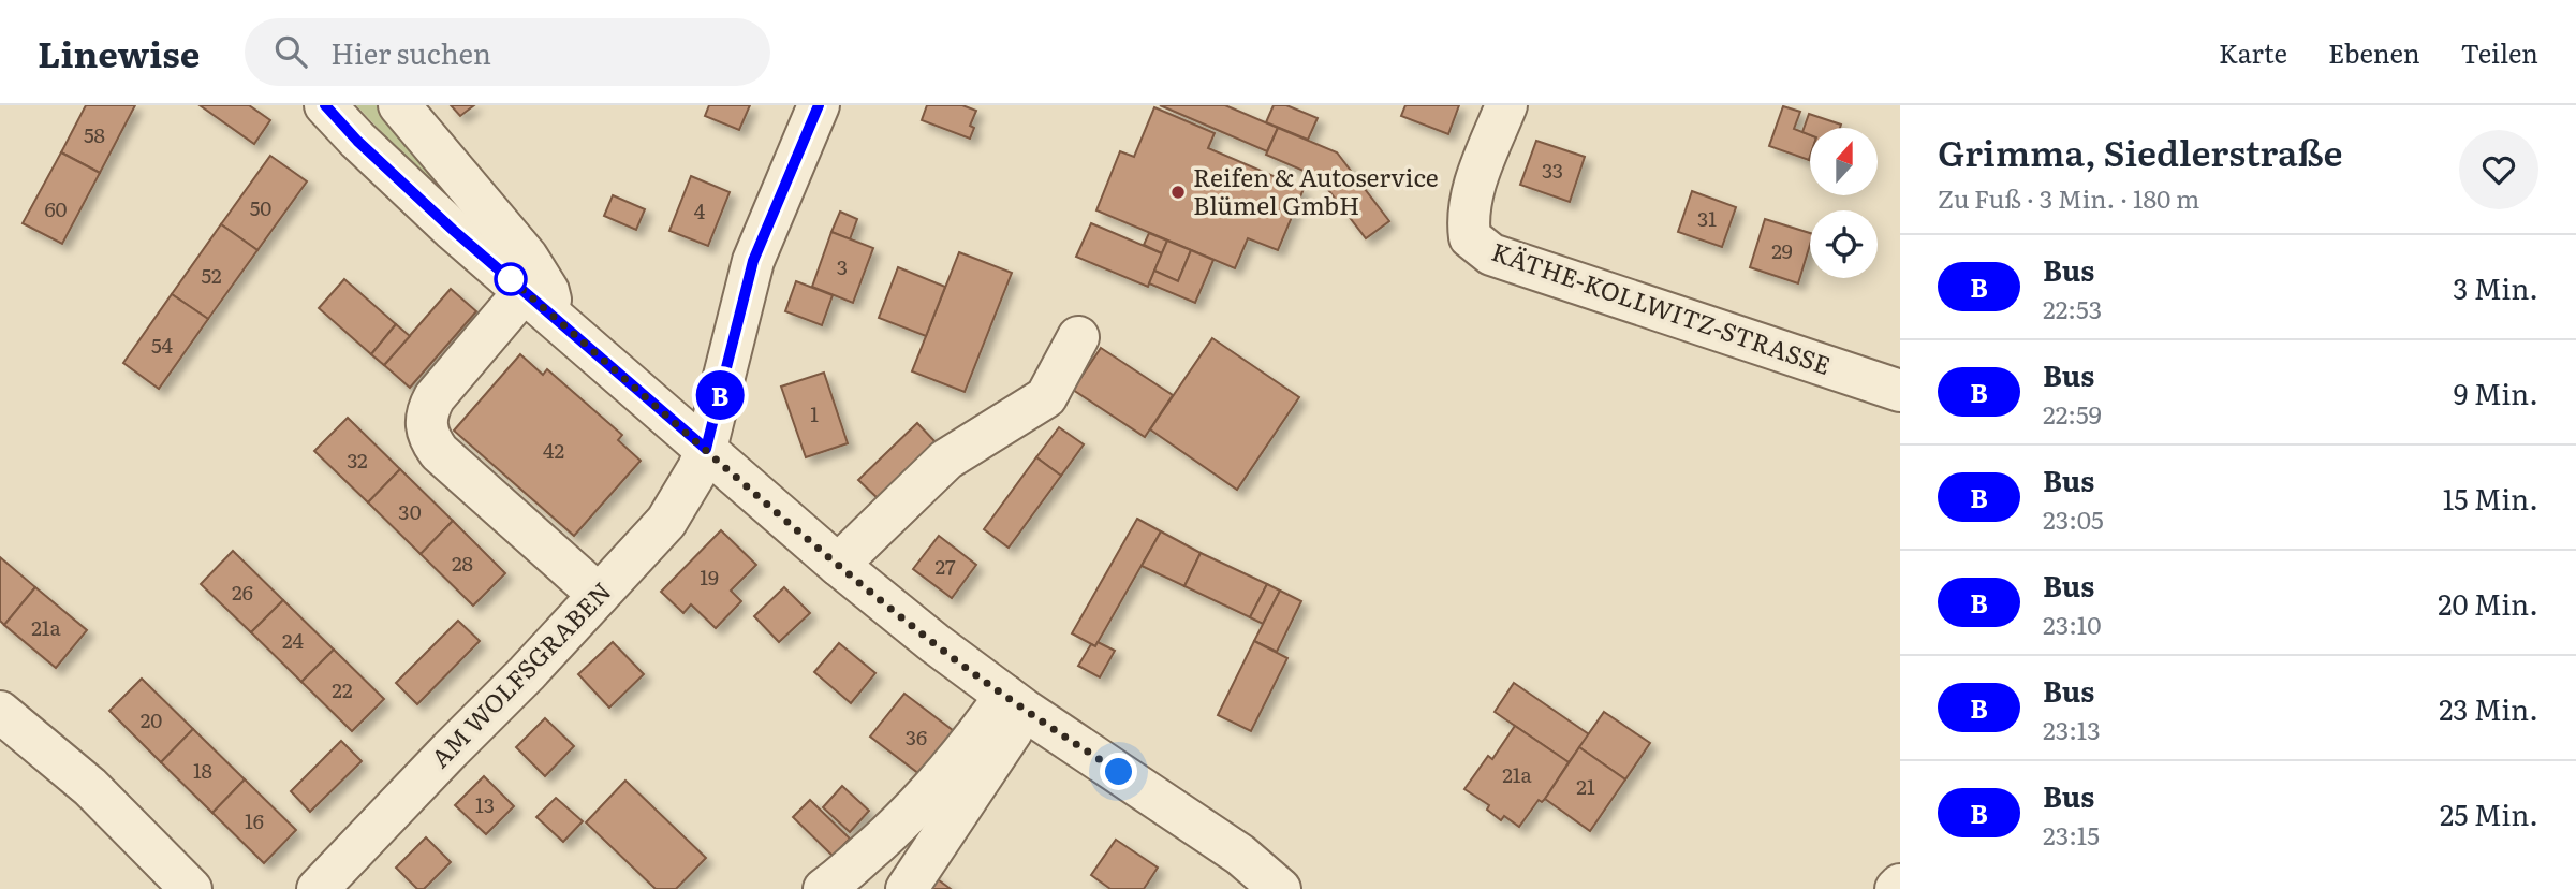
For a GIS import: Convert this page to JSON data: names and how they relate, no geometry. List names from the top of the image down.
{
  "streets": {
    "street": ["KÄTHE-KOLLWITZ-STRASSE", "AM WOLFSGRABEN"]
  },
  "places": ["Reifen & Autoservice Blümel GmbH"],
  "lines": ["bus line B"],
  "house_numbers": [
    "58",
    "33",
    "50",
    "60",
    "4",
    "31",
    "29",
    "3",
    "52",
    "54",
    "1",
    "42",
    "32",
    "30",
    "28",
    "27",
    "19",
    "26",
    "21a",
    "24",
    "22",
    "20",
    "36",
    "18",
    "21a",
    "21",
    "13",
    "16"
  ],
  "north": "top",
  "page": {
    "header": "Linewise",
    "search": "Hier suchen",
    "nav": ["Karte", "Ebenen", "Teilen"],
    "on_map": "B",
    "heading": ["Grimma, Siedlerstraße", "Zu Fuß · 3 Min. · 180 m"],
    "list": [
      {
        "mark": "B",
        "name": "Bus",
        "note": "22:53",
        "value": "3 Min."
      },
      {
        "mark": "B",
        "name": "Bus",
        "note": "22:59",
        "value": "9 Min."
      },
      {
        "mark": "B",
        "name": "Bus",
        "note": "23:05",
        "value": "15 Min."
      },
      {
        "mark": "B",
        "name": "Bus",
        "note": "23:10",
        "value": "20 Min."
      },
      {
        "mark": "B",
        "name": "Bus",
        "note": "23:13",
        "value": "23 Min."
      },
      {
        "mark": "B",
        "name": "Bus",
        "note": "23:15",
        "value": "25 Min."
      }
    ]
  }
}
